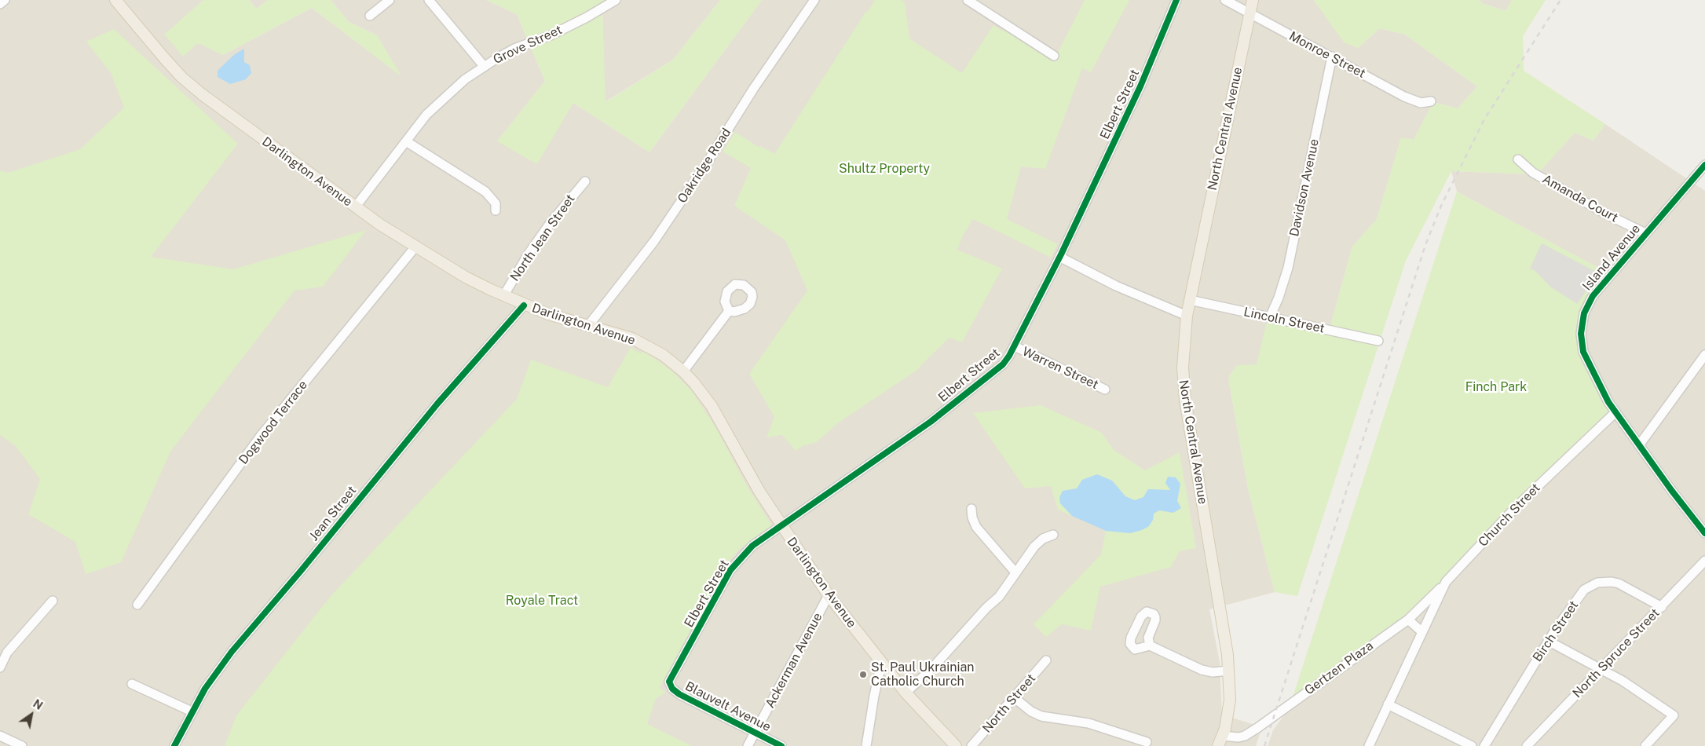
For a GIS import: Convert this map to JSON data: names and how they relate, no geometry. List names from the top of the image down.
{
  "streets": {
    "main road": ["North Central Avenue", "Darlington Avenue"],
    "street": [
      "Grove Street",
      "Monroe Street",
      "Elbert Street",
      "Oakridge Road",
      "Davidson Avenue",
      "Amanda Court",
      "North Jean Street",
      "Island Avenue",
      "Lincoln Street",
      "Warren Street",
      "Dogwood Terrace",
      "Jean Street",
      "Church Street",
      "Birch Street",
      "North Spruce Street",
      "Ackerman Avenue",
      "Gertzen Plaza",
      "North Street",
      "Blauvelt Avenue"
    ]
  },
  "crossings": [
    ["Grove Street", "Darlington Avenue"],
    ["Monroe Street", "North Central Avenue"],
    ["Monroe Street", "Davidson Avenue"],
    ["Elbert Street", "Darlington Avenue"],
    ["Elbert Street", "Warren Street"],
    ["Elbert Street", "Blauvelt Avenue"],
    ["North Central Avenue", "Lincoln Street"],
    ["North Central Avenue", "Gertzen Plaza"],
    ["Oakridge Road", "Darlington Avenue"],
    ["Darlington Avenue", "North Jean Street"],
    ["Darlington Avenue", "Dogwood Terrace"],
    ["Darlington Avenue", "Jean Street"],
    ["Darlington Avenue", "Ackerman Avenue"],
    ["Davidson Avenue", "Lincoln Street"],
    ["Amanda Court", "Island Avenue"],
    ["Island Avenue", "Church Street"],
    ["Church Street", "Gertzen Plaza"],
    ["Birch Street", "North Spruce Street"],
    ["Ackerman Avenue", "Blauvelt Avenue"]
  ],
  "parks": ["Shultz Property", "Finch Park", "Royale Tract"],
  "places": ["St. Paul Ukrainian Catholic Church"],
  "north": "top right"
}
